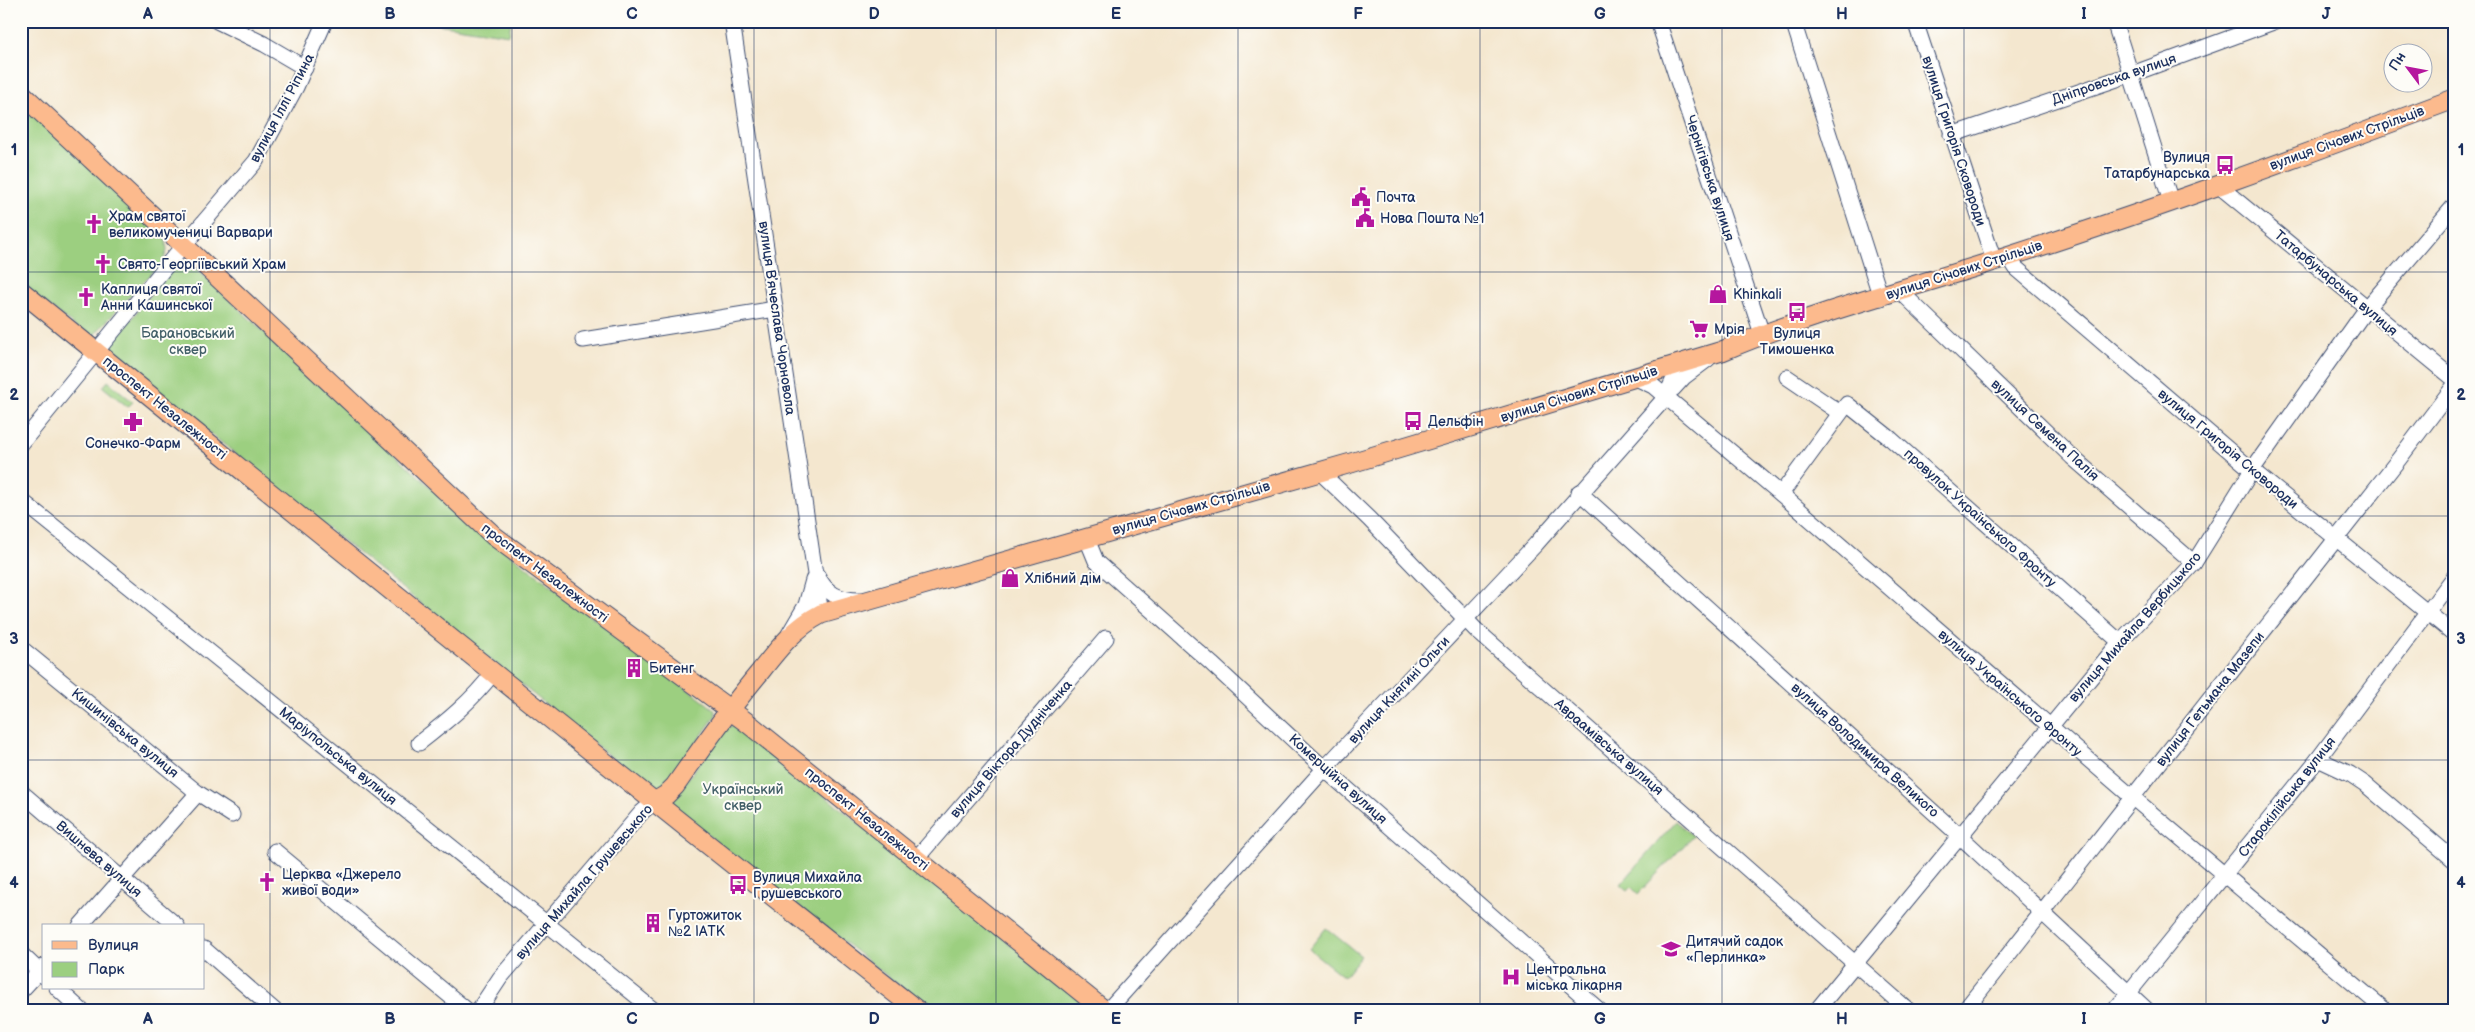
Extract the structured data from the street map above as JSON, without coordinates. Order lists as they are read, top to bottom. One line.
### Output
{"streets":{"main road":["вулиця Січових Стрільців","проспект Незалежності","вулиця Михайла Грушевського"],"street":["Дніпровська вулиця","вулиця Іллі Ріпина","вулиця Григорія Сковороди","Чернігівська вулиця","Татарбунарська вулиця","вулиця Вʼячеслава Чорновола","вулиця Семена Палія","провулок Українського Фронту","вулиця Михайла Вербицького","вулиця Княгині Ольги","вулиця Українського Фронту","вулиця Гетьмана Мазепи","Кишинівська вулиця","Авраамівська вулиця","вулиця Віктора Дудніченка","вулиця Володимира Великого","Маріупольська вулиця","Комерційна вулиця","Старокілійська вулиця","Вишнева вулиця"]},"crossings":[["Дніпровська вулиця","вулиця Григорія Сковороди"],["вулиця Іллі Ріпина","проспект Незалежності"],["вулиця Січових Стрільців","вулиця Григорія Сковороди"],["вулиця Січових Стрільців","Чернігівська вулиця"],["вулиця Січових Стрільців","Татарбунарська вулиця"],["вулиця Січових Стрільців","вулиця Вʼячеслава Чорновола"],["вулиця Січових Стрільців","проспект Незалежності"],["вулиця Січових Стрільців","вулиця Семена Палія"],["вулиця Січових Стрільців","вулиця Княгині Ольги"],["вулиця Січових Стрільців","вулиця Українського Фронту"],["вулиця Січових Стрільців","Авраамівська вулиця"],["вулиця Січових Стрільців","Комерційна вулиця"],["вулиця Січових Стрільців","вулиця Михайла Грушевського"],["вулиця Григорія Сковороди","вулиця Михайла Вербицького"],["вулиця Григорія Сковороди","вулиця Гетьмана Мазепи"],["вулиця Григорія Сковороди","Старокілійська вулиця"],["Татарбунарська вулиця","вулиця Михайла Вербицького"],["проспект Незалежності","вулиця Княгині Ольги"],["проспект Незалежності","вулиця Віктора Дудніченка"],["проспект Незалежності","вулиця Михайла Грушевського"],["вулиця Семена Палія","вулиця Михайла Вербицького"],["провулок Українського Фронту","вулиця Михайла Вербицького"],["вулиця Михайла Вербицького","вулиця Українського Фронту"],["вулиця Михайла Вербицького","Авраамівська вулиця"],["вулиця Михайла Вербицького","вулиця Володимира Великого"],["вулиця Княгині Ольги","вулиця Українського Фронту"],["вулиця Княгині Ольги","Авраамівська вулиця"],["вулиця Княгині Ольги","вулиця Володимира Великого"],["вулиця Княгині Ольги","Комерційна вулиця"],["вулиця Українського Фронту","вулиця Гетьмана Мазепи"],["вулиця Українського Фронту","Старокілійська вулиця"],["вулиця Гетьмана Мазепи","вулиця Володимира Великого"],["вулиця Володимира Великого","Старокілійська вулиця"],["Маріупольська вулиця","вулиця Михайла Грушевського"]],"parks":["Барановський сквер","Український сквер"],"places":{"bus stop":["Вулиця Татарбунарська","Вулиця Тимошенка","Дельфін","Вулиця Михайла Грушевського"],"public building":["Почта","Нова Пошта №1"],"church":["Храм святої великомучениці Варвари","Свято-Георгіївський Храм","Каплиця cвятої Анни Кашинської","Церква «Джерело живої води»"],"shop":["Khinkali","Хлібний дім"],"supermarket":["Мрія"],"pharmacy":["Сонечко-Фарм"],"building":["Битенг","Гуртожиток №2 ІАТК"],"school or university":["Дитячий садок «Перлинка»"],"hospital":["Центральна міська лікарня"]},"legend":["Вулиця","Парк"],"north":"top left","grid":{"columns":["A","B","C","D","E","F","G","H","I","J"],"rows":["1","2","3","4"]}}
